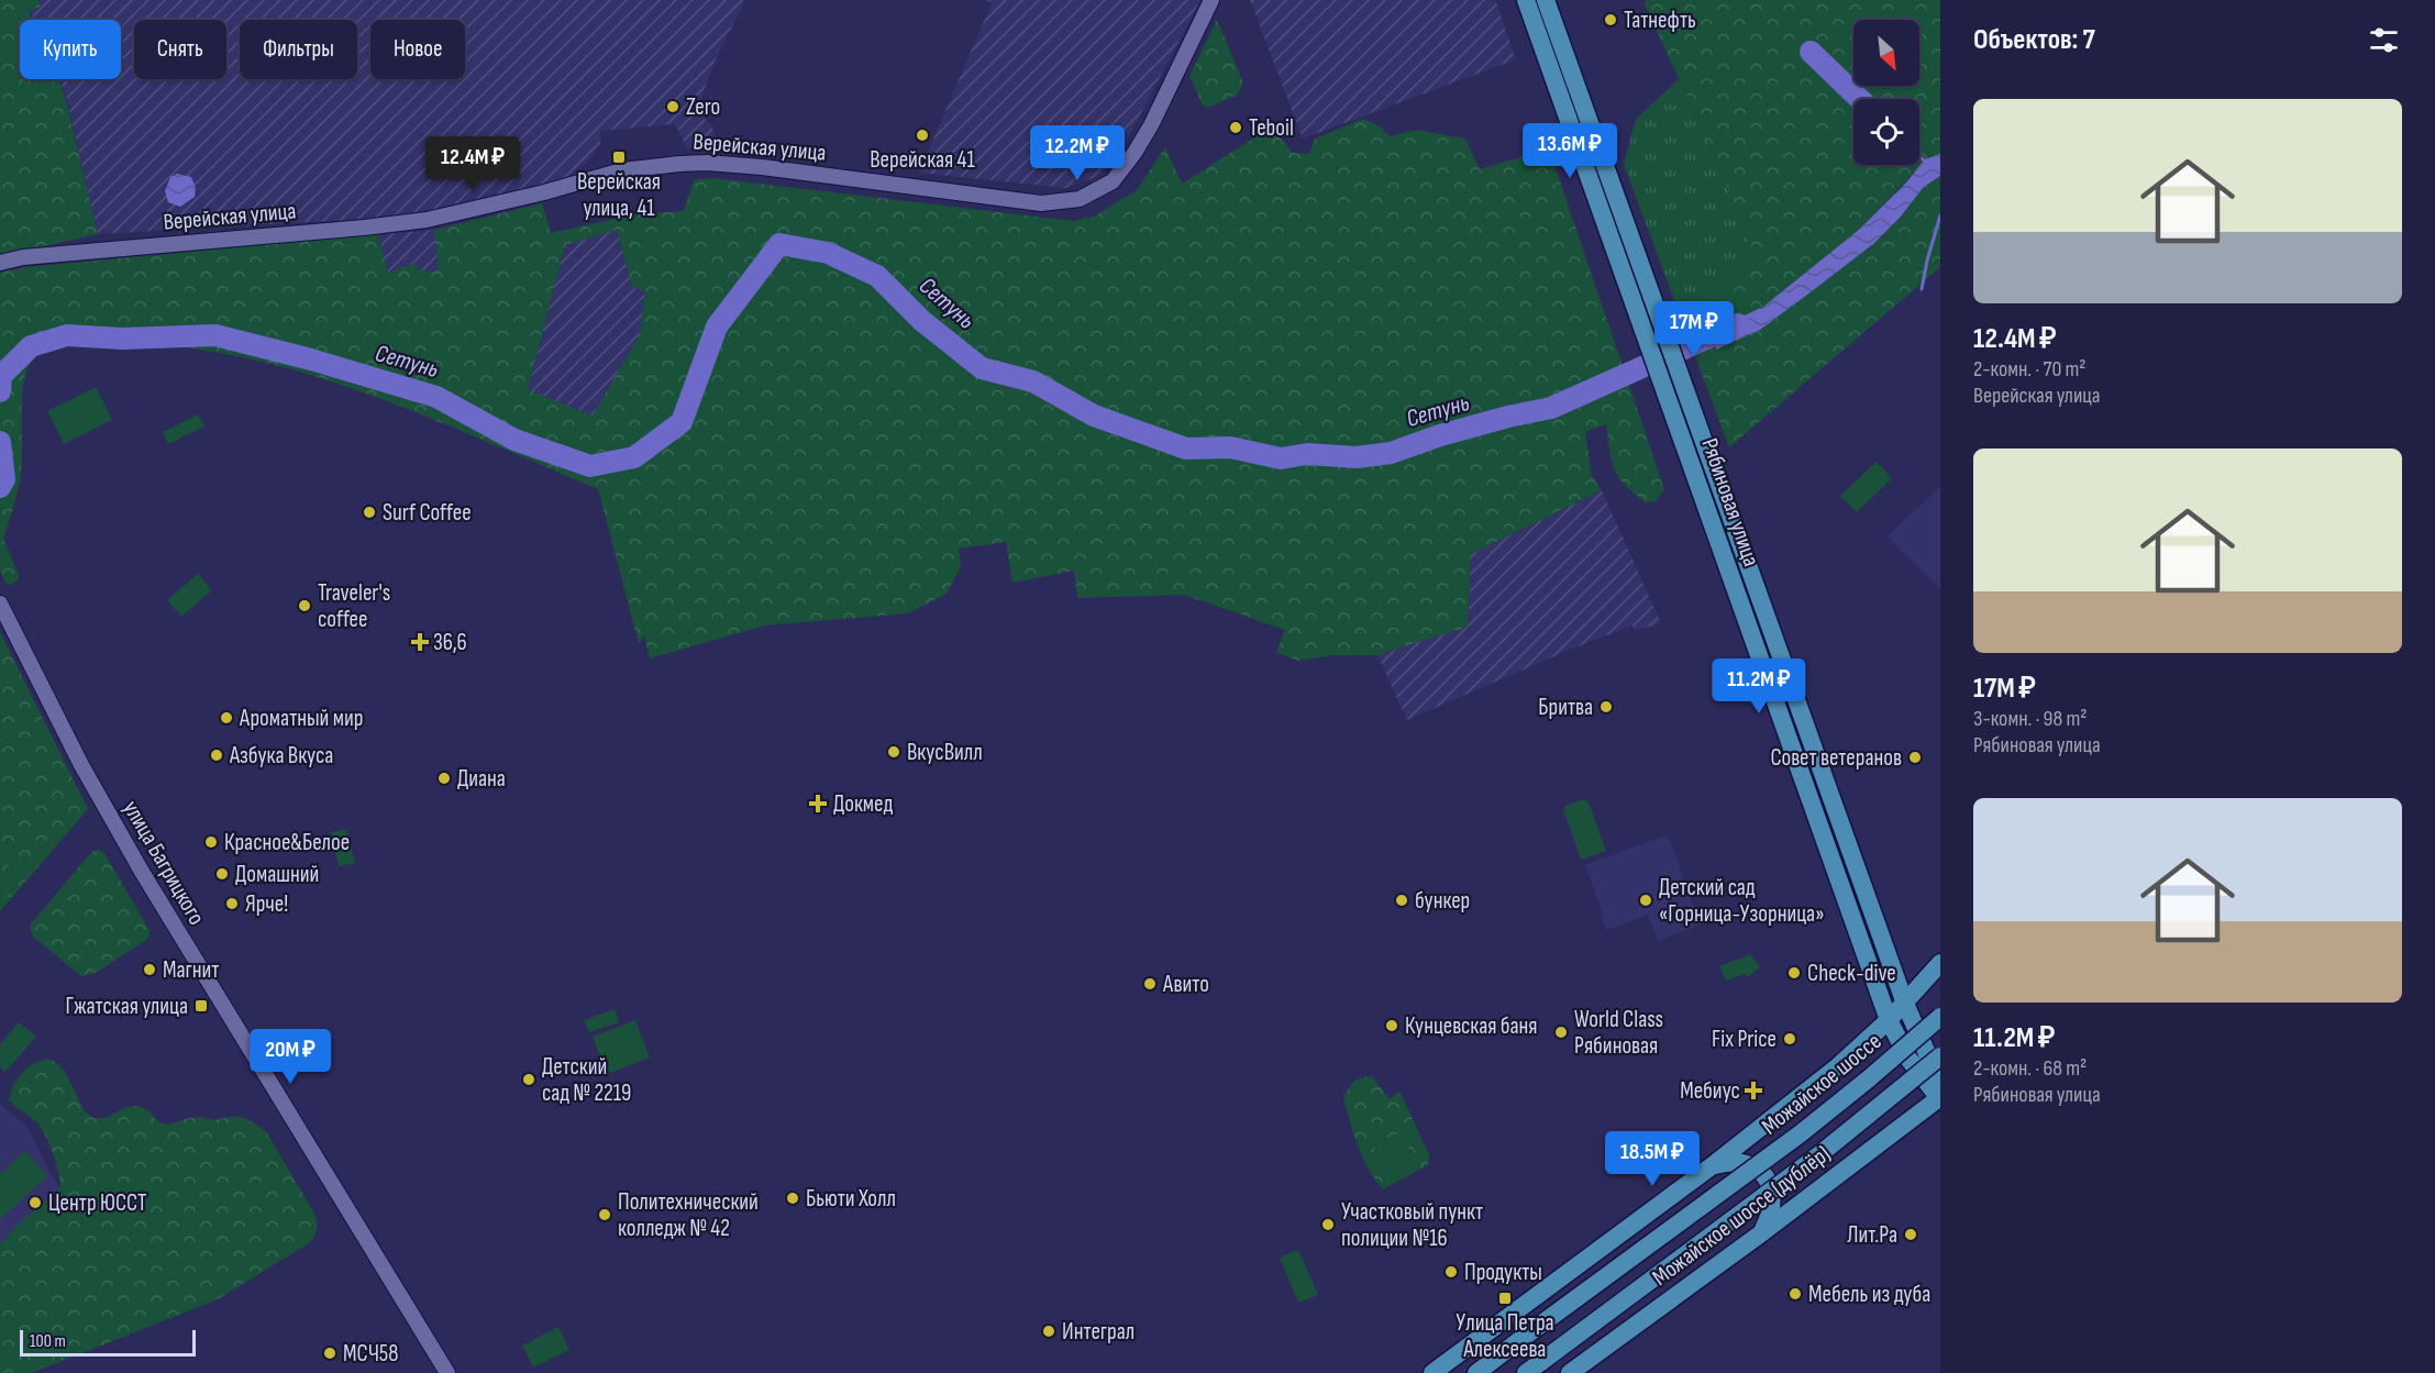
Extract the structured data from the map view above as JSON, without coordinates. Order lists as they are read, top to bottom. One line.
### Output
{"streets":{"main road":["Рябиновая улица","Можайское шоссе","Можайское шоссе (дублёр)"],"street":["Верейская улица","улица Багрицкого"]},"crossings":[["Рябиновая улица","Можайское шоссе (дублёр)"]],"water":["Сетунь"],"places":{"other":["Татнефть","Zero","Teboil","Верейская 41","Surf Coffee","Traveler's coffee","Бритва","Ароматный мир","ВкусВилл","Азбука Вкуса","Совет ветеранов","Диана","Красное&Белое","Домашний","бункер","Детский сад «Горница-Узорница»","Ярче!","Магнит","Check-dive","Авито","Кунцевская баня","World Class Рябиновая","Fix Price","Детский сад № 2219","Бьюти Холл","Центр ЮССТ","Политехнический колледж № 42","Участковый пункт полиции №16","Лит.Ра","Продукты","Мебель из дуба","Интеграл","МСЧ58"],"transit":["Верейская улица, 41","Гжатская улица","Улица Петра Алексеева"],"health":["36,6","Докмед","Мебиус"]},"scale_bar":"100 m","north":"bottom right","page":{"heading":"Объектов: 7","chip":["Купить","Снять","Фильтры","Новое"],"list":[{"name":"12.4M ₽","note":"2-комн. · 70 m² · Верейская улица"},{"name":"17M ₽","note":"3-комн. · 98 m² · Рябиновая улица"},{"name":"11.2M ₽","note":"2-комн. · 68 m² · Рябиновая улица"}],"price":["13.6M ₽","12.2M ₽","12.4M ₽","17M ₽","11.2M ₽","20M ₽","18.5M ₽"],"scale":"100 m"}}
